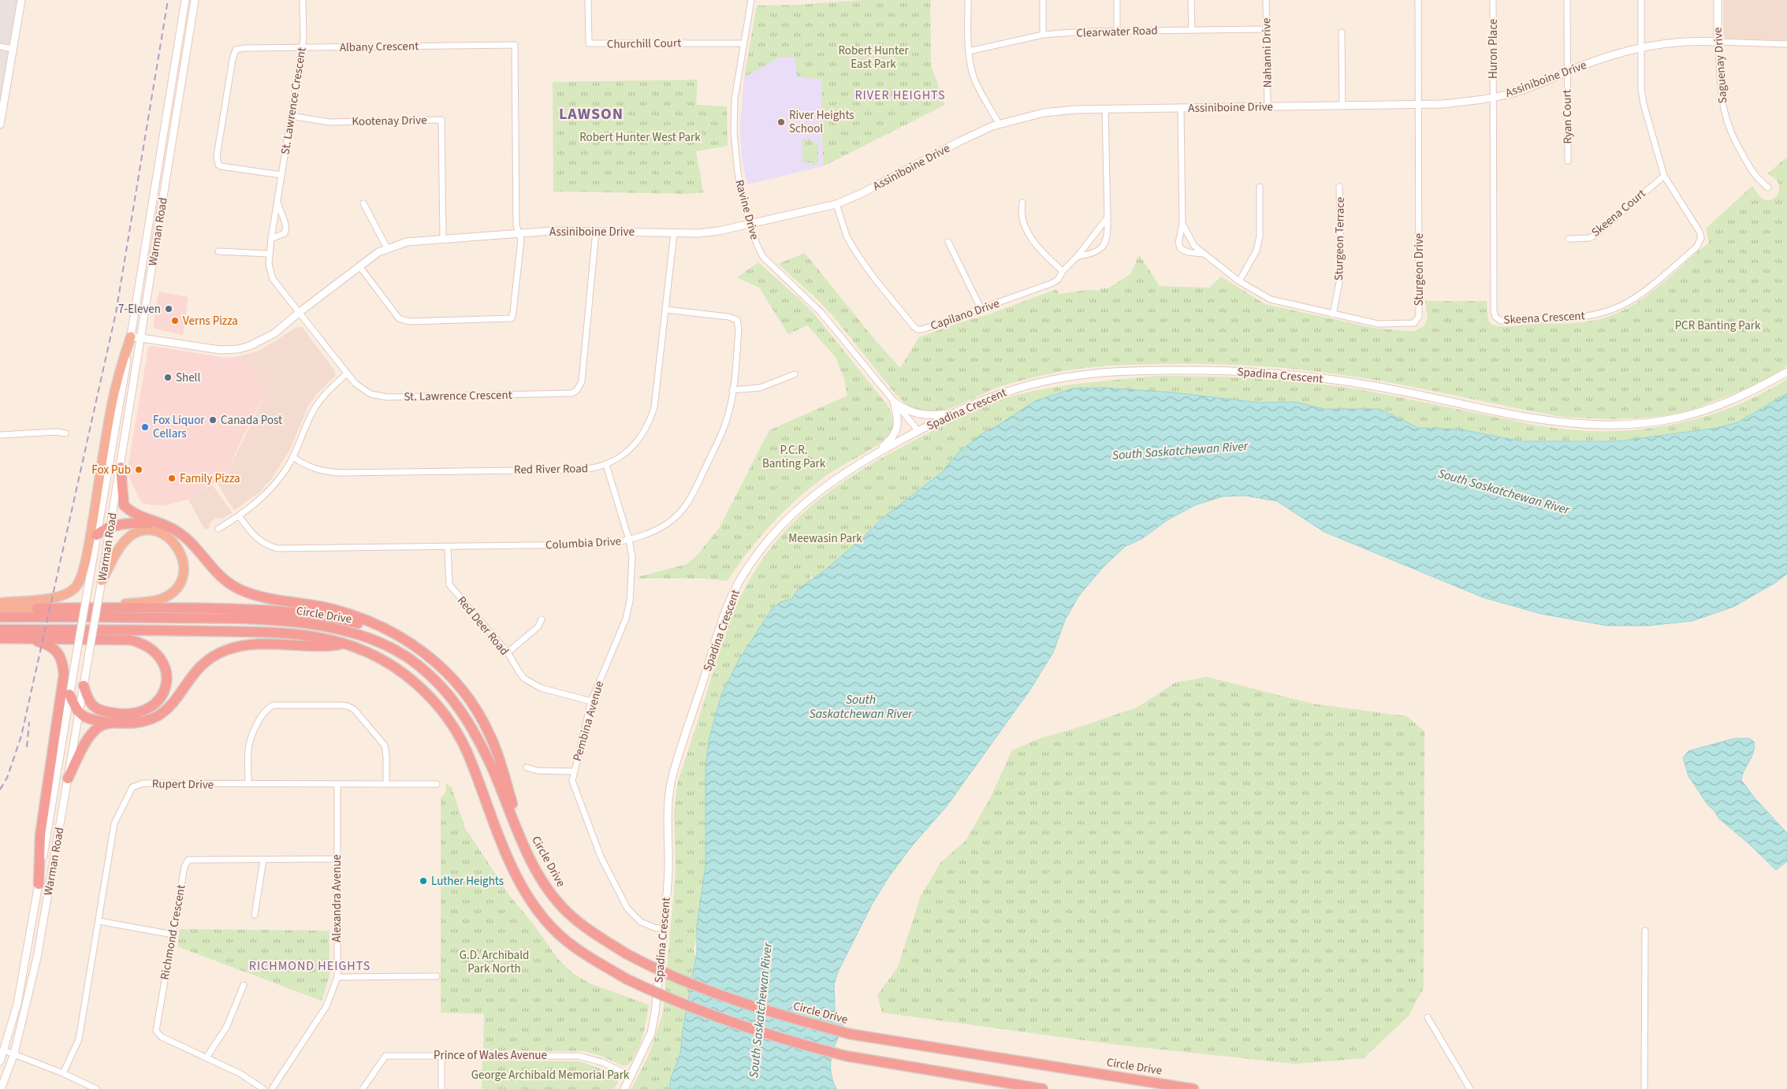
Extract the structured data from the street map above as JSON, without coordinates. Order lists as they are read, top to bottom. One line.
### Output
{"streets":{"highway":["Circle Drive"],"street":["Clearwater Road","Churchill Court","Albany Crescent","Huron Place","Nahanni Drive","Saguenay Drive","Assiniboine Drive","St. Lawrence Crescent","Ryan Court","Kootenay Drive","Ravine Drive","Skeena Court","Warman Road","Sturgeon Terrace","Sturgeon Drive","Capilano Drive","Skeena Crescent","Spadina Crescent","Red River Road","Columbia Drive","Red Deer Road","Pembina Avenue","Rupert Drive","Alexandra Avenue","Richmond Crescent","Prince of Wales Avenue"]},"crossings":[["Clearwater Road","Nahanni Drive"],["Churchill Court","Ravine Drive"],["Albany Crescent","Assiniboine Drive"],["Albany Crescent","St. Lawrence Crescent"],["Huron Place","Assiniboine Drive"],["Huron Place","Skeena Crescent"],["Nahanni Drive","Assiniboine Drive"],["Saguenay Drive","Assiniboine Drive"],["Assiniboine Drive","St. Lawrence Crescent"],["Assiniboine Drive","Ryan Court"],["Assiniboine Drive","Kootenay Drive"],["Assiniboine Drive","Ravine Drive"],["Assiniboine Drive","Warman Road"],["Assiniboine Drive","Sturgeon Drive"],["Assiniboine Drive","Capilano Drive"],["Assiniboine Drive","Skeena Crescent"],["Assiniboine Drive","Red River Road"],["St. Lawrence Crescent","Kootenay Drive"],["Ravine Drive","Spadina Crescent"],["Skeena Court","Skeena Crescent"],["Sturgeon Terrace","Sturgeon Drive"],["Spadina Crescent","Pembina Avenue"],["Spadina Crescent","Prince of Wales Avenue"],["Red River Road","Columbia Drive"],["Red River Road","Pembina Avenue"],["Columbia Drive","Red Deer Road"],["Columbia Drive","Pembina Avenue"],["Red Deer Road","Pembina Avenue"],["Rupert Drive","Alexandra Avenue"],["Alexandra Avenue","Richmond Crescent"]],"districts":["RIVER HEIGHTS","LAWSON","RICHMOND HEIGHTS"],"water":["South Saskatchewan River"],"parks":["Robert Hunter East Park","Robert Hunter West Park","PCR Banting Park","P.C.R. Banting Park","Meewasin Park","G.D. Archibald Park North","George Archibald Memorial Park"],"places":["River Heights School","7-Eleven","Verns Pizza","Shell","Canada Post","Fox Liquor Cellars","Fox Pub","Family Pizza","Luther Heights"]}
